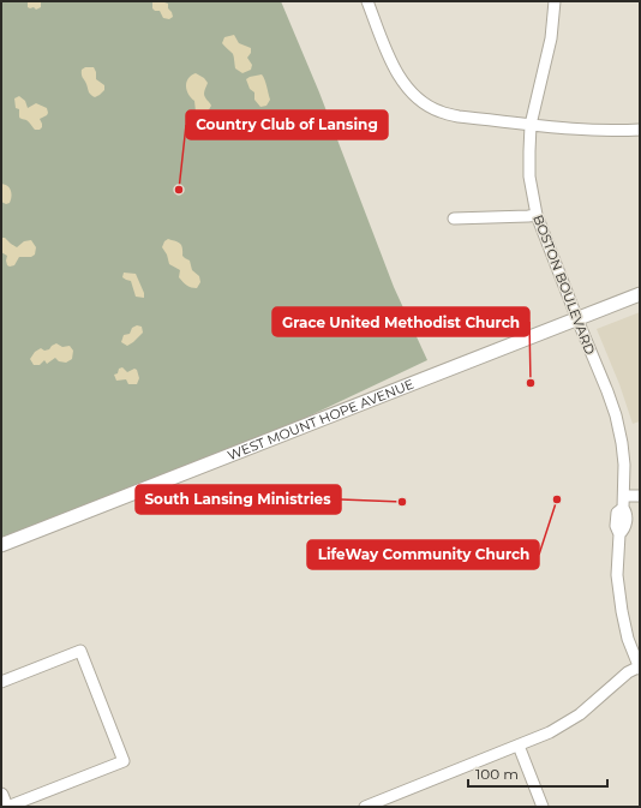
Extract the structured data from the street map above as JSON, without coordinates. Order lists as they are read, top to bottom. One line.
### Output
{"streets":{"street":["BOSTON BOULEVARD","WEST MOUNT HOPE AVENUE"]},"crossings":[["BOSTON BOULEVARD","WEST MOUNT HOPE AVENUE"]],"places":["Country Club of Lansing","Grace United Methodist Church","LifeWay Community Church","South Lansing Ministries"],"scale_bar":"100 m"}
